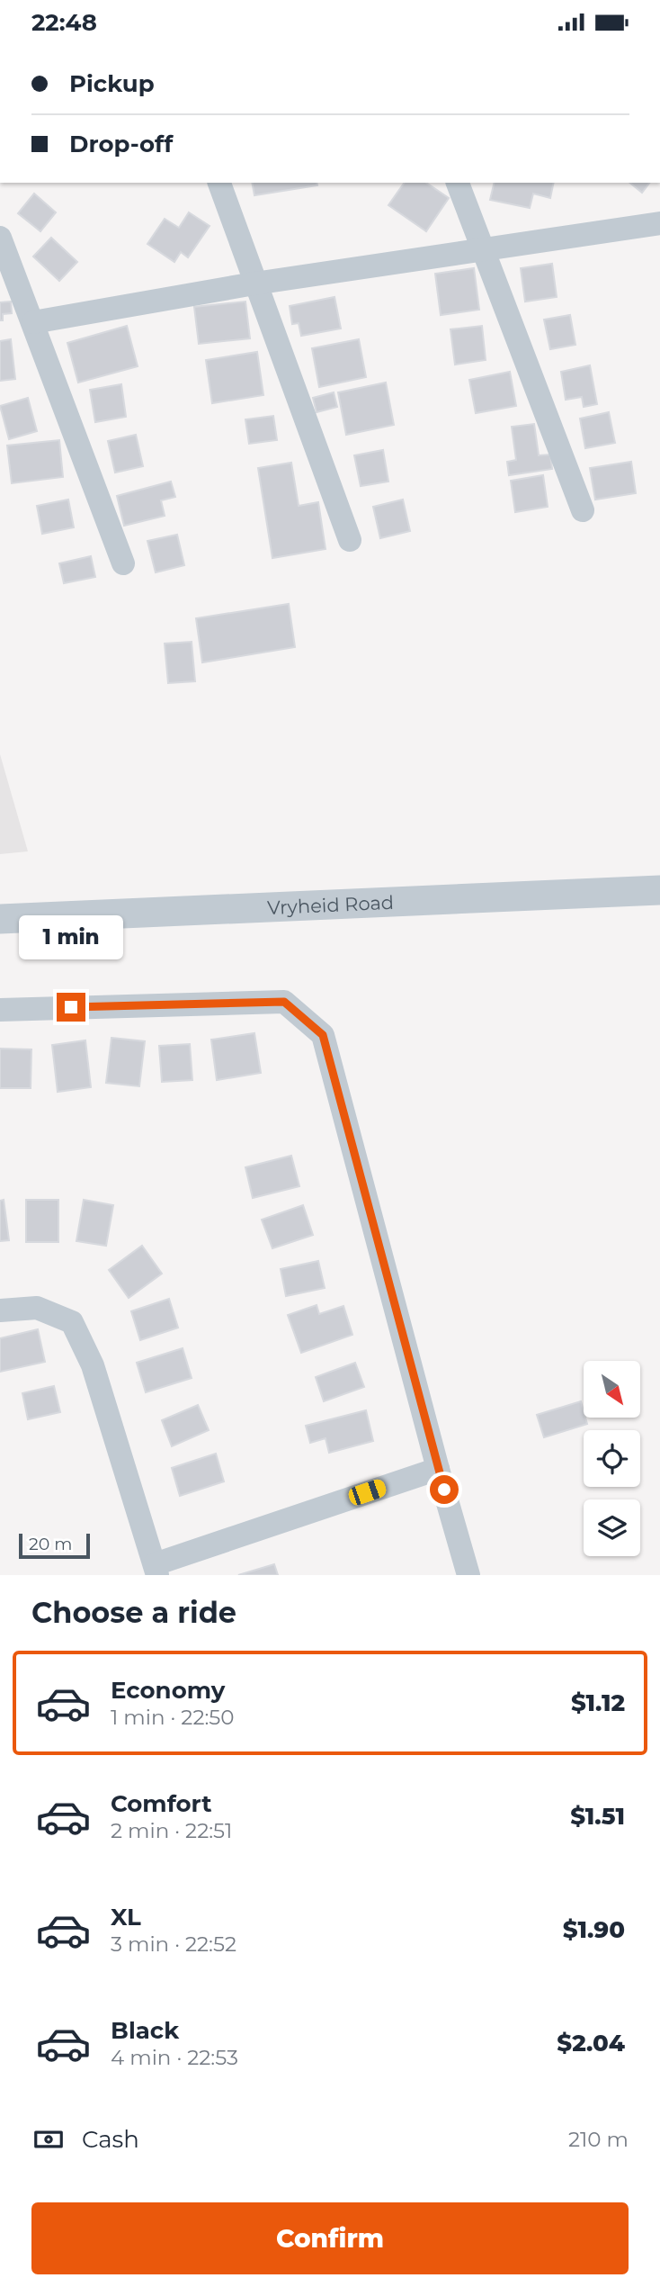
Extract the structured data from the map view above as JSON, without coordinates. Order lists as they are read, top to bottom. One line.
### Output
{"streets":{"street":["Vryheid Road"]},"scale_bar":"20 m","north":"bottom right","page":{"status":"22:48","banner":["Pickup","Drop-off"],"bubble":"1 min","scale":"20 m","heading":"Choose a ride","list":[{"name":"Economy","note":"1 min · 22:50","value":"$1.12"},{"name":"Comfort","note":"2 min · 22:51","value":"$1.51"},{"name":"XL","note":"3 min · 22:52","value":"$1.90"},{"name":"Black","note":"4 min · 22:53","value":"$2.04"}],"pay":["Cash","210 m"],"buttons":"Confirm"}}
